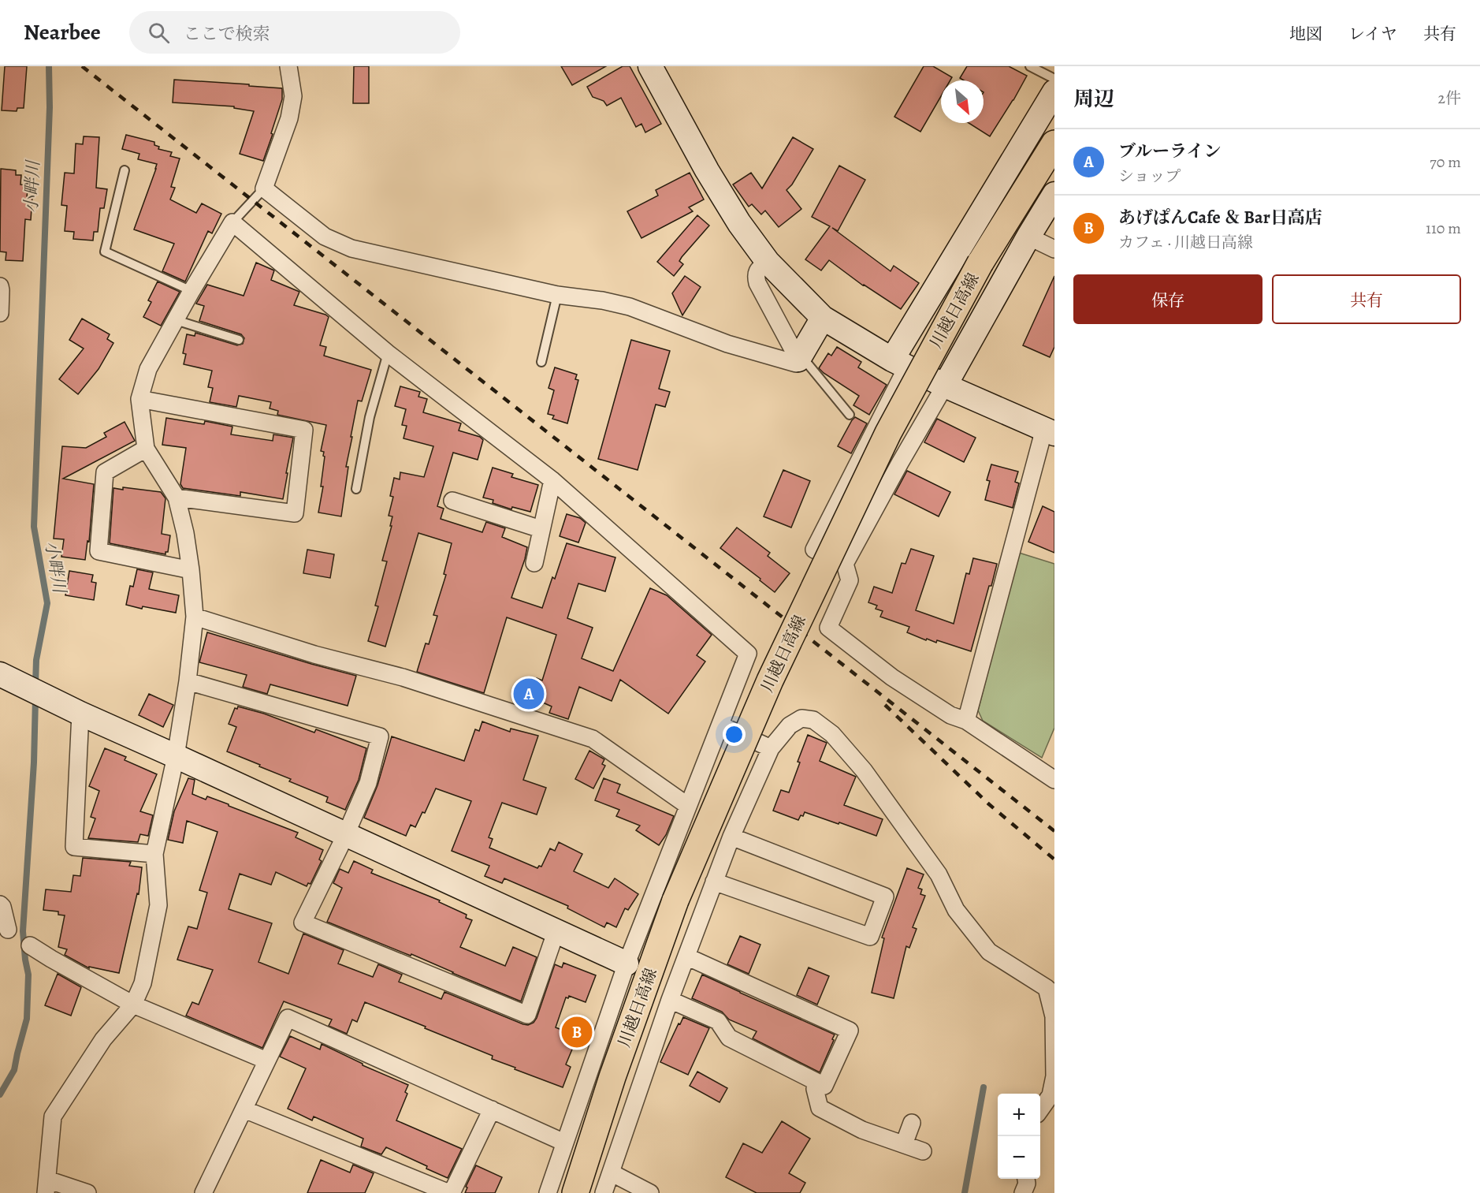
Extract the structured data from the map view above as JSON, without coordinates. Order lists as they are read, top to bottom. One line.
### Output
{"streets":{"main road":["川越日高線"]},"water":["小畔川"],"north":"bottom right","page":{"header":"Nearbee","search":"ここで検索","nav":["地図","レイヤ","共有"],"heading":["周辺","2件"],"list":[{"mark":"A","name":"ブルーライン","note":"ショップ","value":"70 m"},{"mark":"B","name":"あげぱんCafe ＆ Bar日高店","note":"カフェ · 川越日高線","value":"110 m"}],"buttons":["保存","共有"],"pins":["A","B"],"map_buttons":["+","−"]}}
